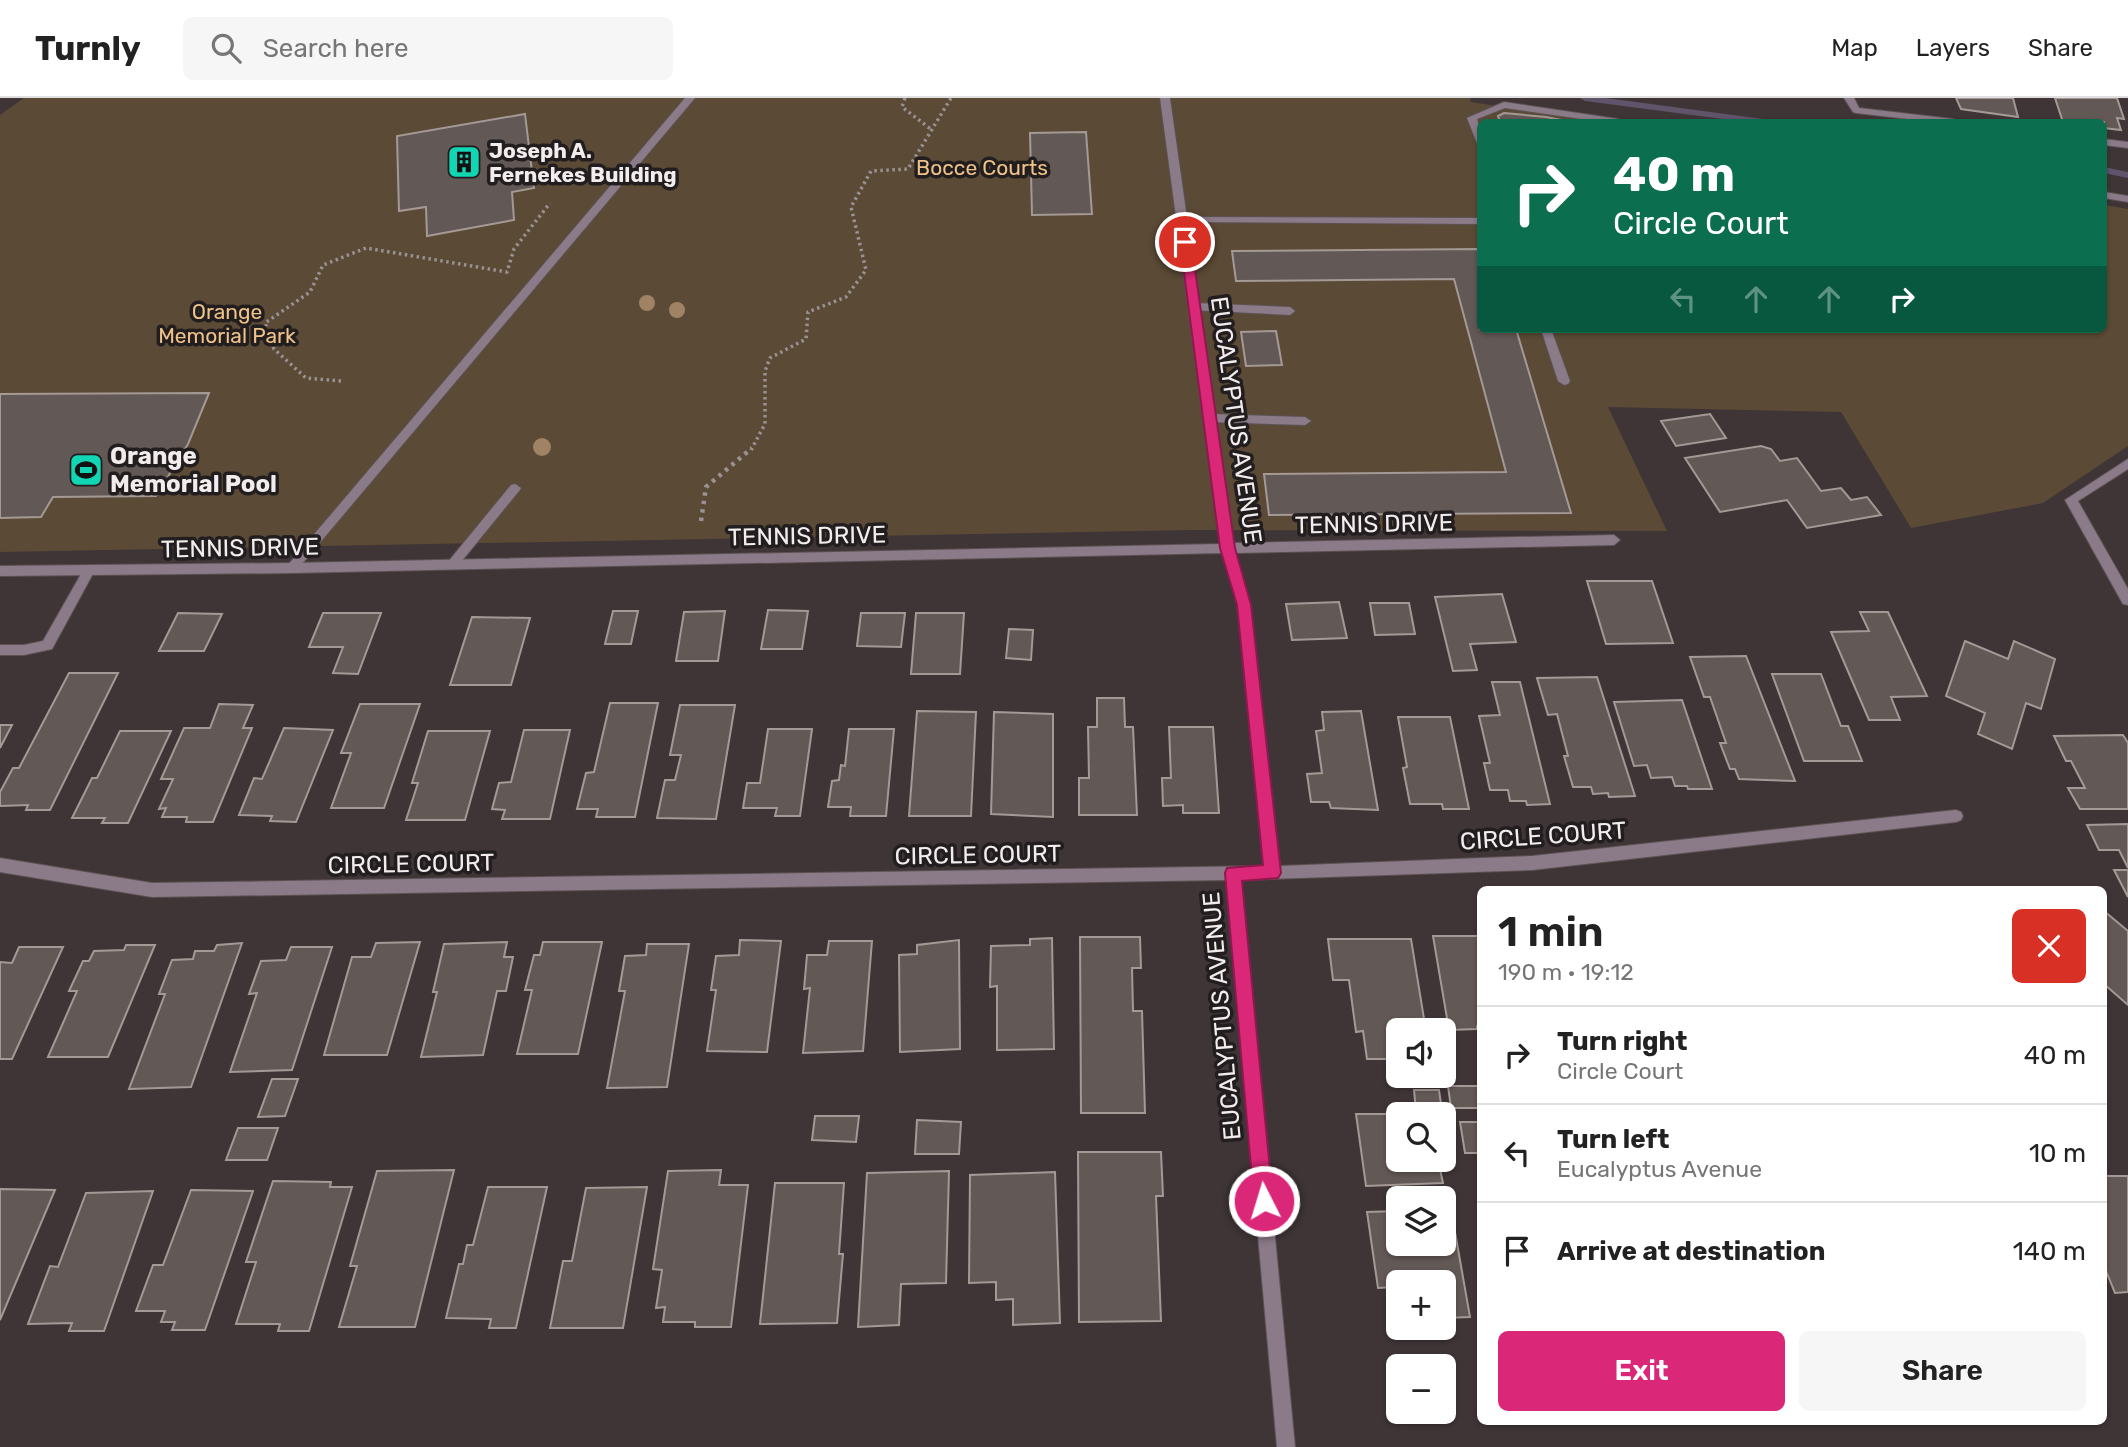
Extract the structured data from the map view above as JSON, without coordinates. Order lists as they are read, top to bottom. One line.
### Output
{"streets":{"street":["EUCALYPTUS AVENUE","TENNIS DRIVE","CIRCLE COURT"]},"crossings":[["EUCALYPTUS AVENUE","TENNIS DRIVE"],["EUCALYPTUS AVENUE","CIRCLE COURT"]],"parks":["Bocce Courts","Orange Memorial Park"],"places":{"building":["Joseph A. Fernekes Building"],"sports":["Orange Memorial Pool"]},"page":{"header":"Turnly","search":"Search here","nav":["Map","Layers","Share"],"turn":["40 m","Circle Court"],"heading":["1 min","190 m · 19:12"],"list":[{"name":"Turn right","note":"Circle Court","value":"40 m"},{"name":"Turn left","note":"Eucalyptus Avenue","value":"10 m"},{"name":"Arrive at destination","value":"140 m"}],"map_buttons":["+","−"],"buttons":["Exit","Share"]}}
